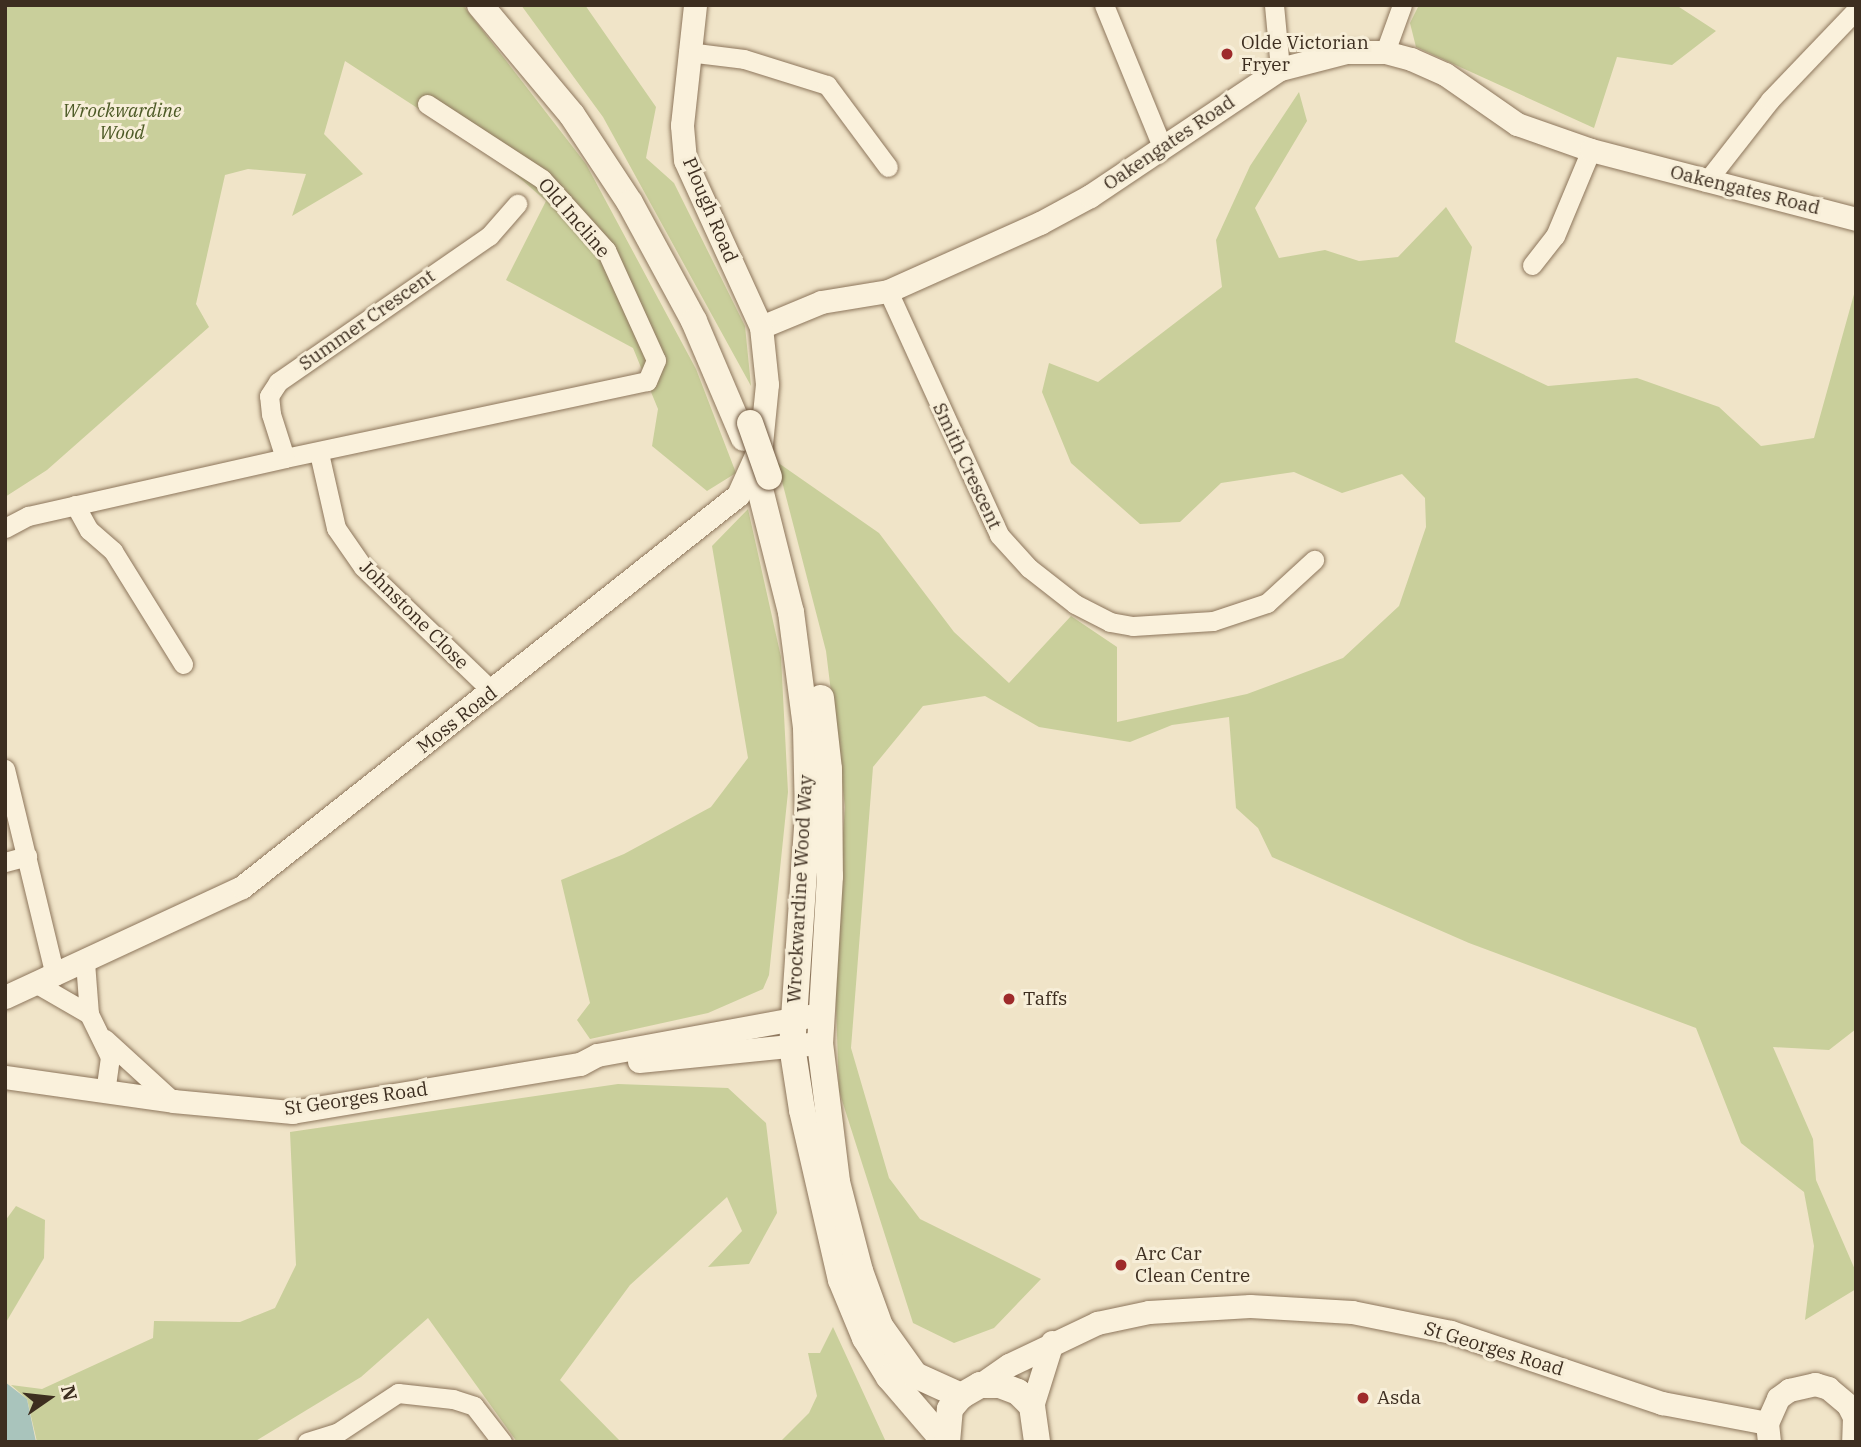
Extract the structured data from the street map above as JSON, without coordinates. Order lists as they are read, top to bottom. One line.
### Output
{"streets":{"main road":["Wrockwardine Wood Way"],"street":["Oakengates Road","Plough Road","Old Incline","Summer Crescent","Smith Crescent","Johnstone Close","Moss Road","St Georges Road"]},"crossings":[["Oakengates Road","Plough Road"],["Oakengates Road","Smith Crescent"],["Oakengates Road","Moss Road"],["Plough Road","Moss Road"],["Old Incline","Johnstone Close"],["Johnstone Close","Moss Road"],["Wrockwardine Wood Way","St Georges Road"]],"parks":["Wrockwardine Wood"],"places":["Olde Victorian Fryer","Taffs","Arc Car Clean Centre","Asda"],"north":"right"}
